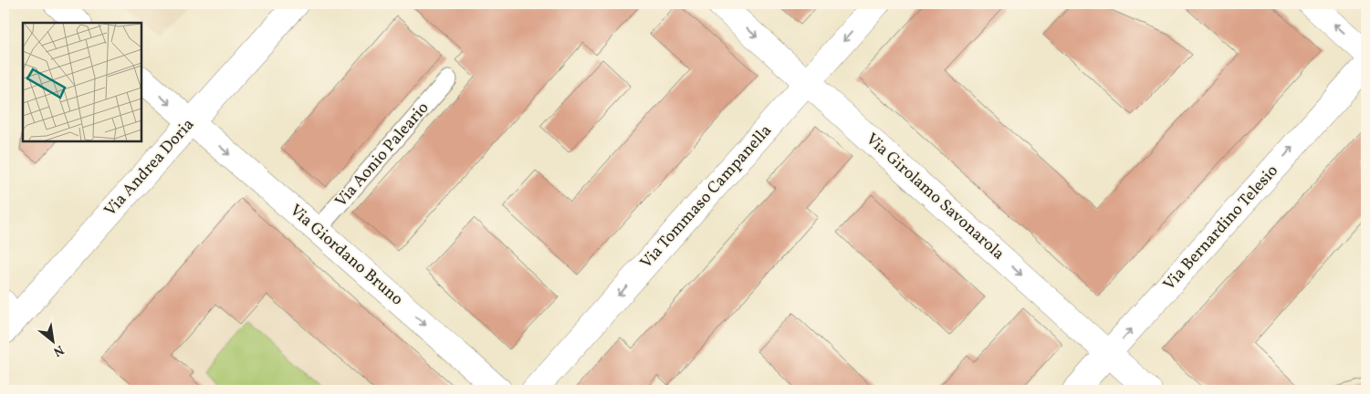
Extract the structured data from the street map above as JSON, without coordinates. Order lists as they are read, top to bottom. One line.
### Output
{"streets":{"street":["Via Andrea Doria","Via Tommaso Campanella","Via Girolamo Savonarola","Via Bernardino Telesio","Via Giordano Bruno"],"lane":["Via Aonio Paleario"]},"crossings":[["Via Aonio Paleario","Via Giordano Bruno"],["Via Andrea Doria","Via Giordano Bruno"],["Via Tommaso Campanella","Via Girolamo Savonarola"],["Via Girolamo Savonarola","Via Bernardino Telesio"]],"one_way":["Via Tommaso Campanella","Via Girolamo Savonarola","Via Bernardino Telesio","Via Giordano Bruno"],"north":"bottom right"}
